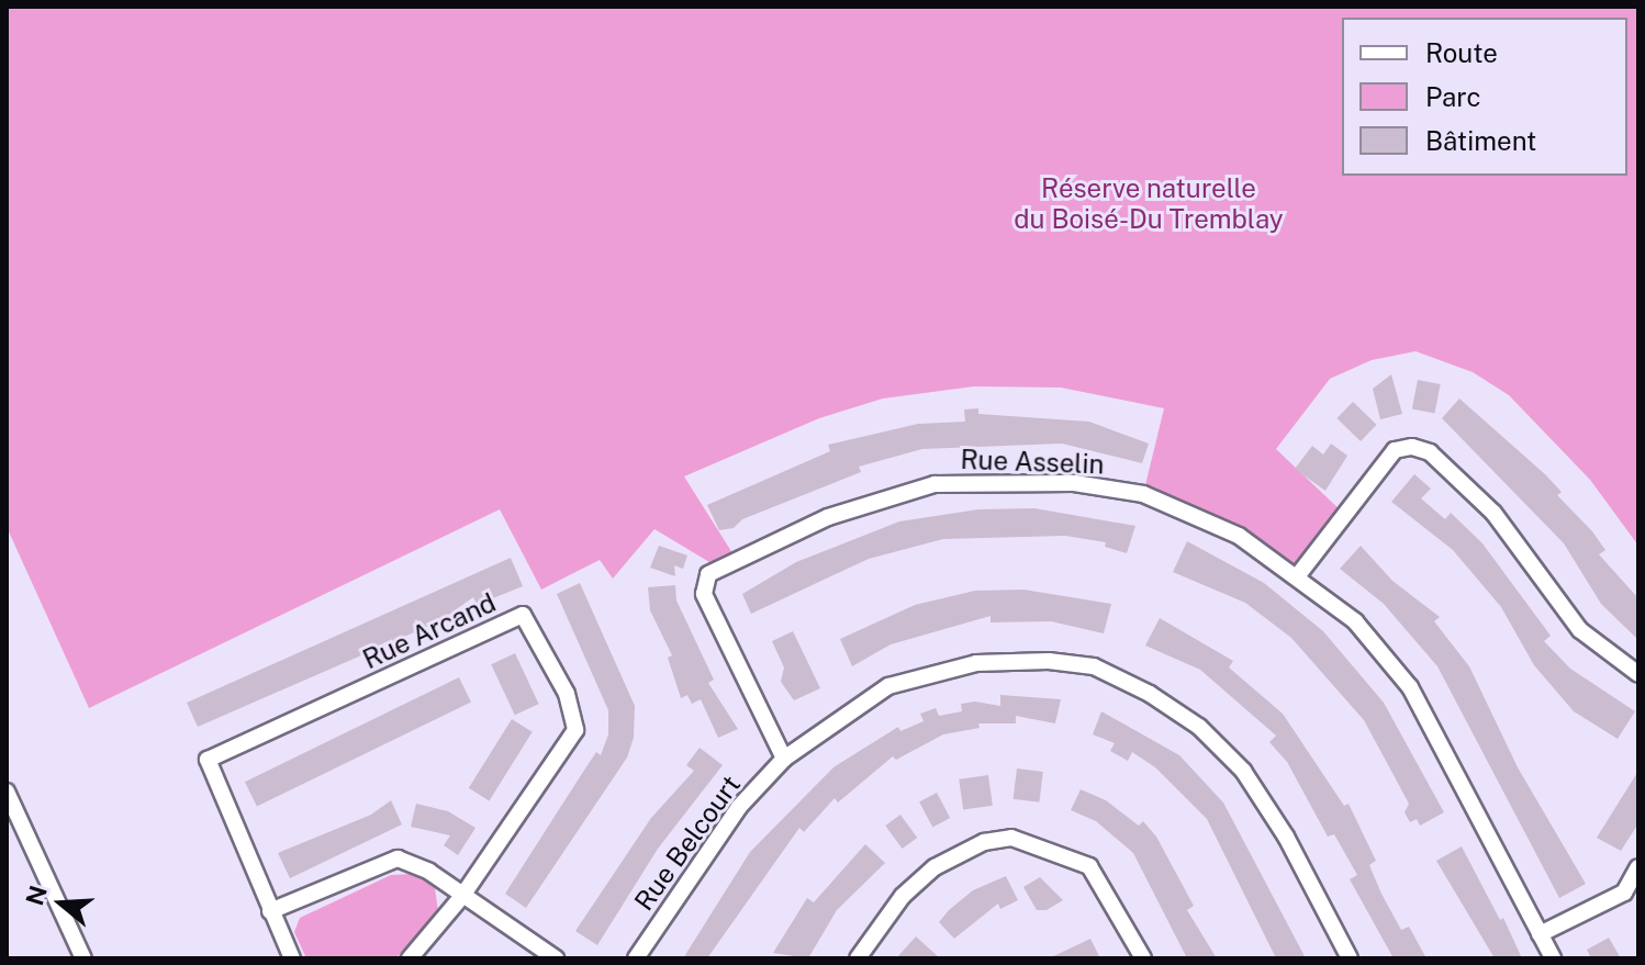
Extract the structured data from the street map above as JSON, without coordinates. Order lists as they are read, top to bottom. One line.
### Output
{"streets":{"street":["Rue Asselin","Rue Arcand","Rue Belcourt"]},"crossings":[["Rue Asselin","Rue Belcourt"]],"parks":["Réserve naturelle du Boisé-Du Tremblay"],"legend":["Route","Parc","Bâtiment"],"north":"left"}
